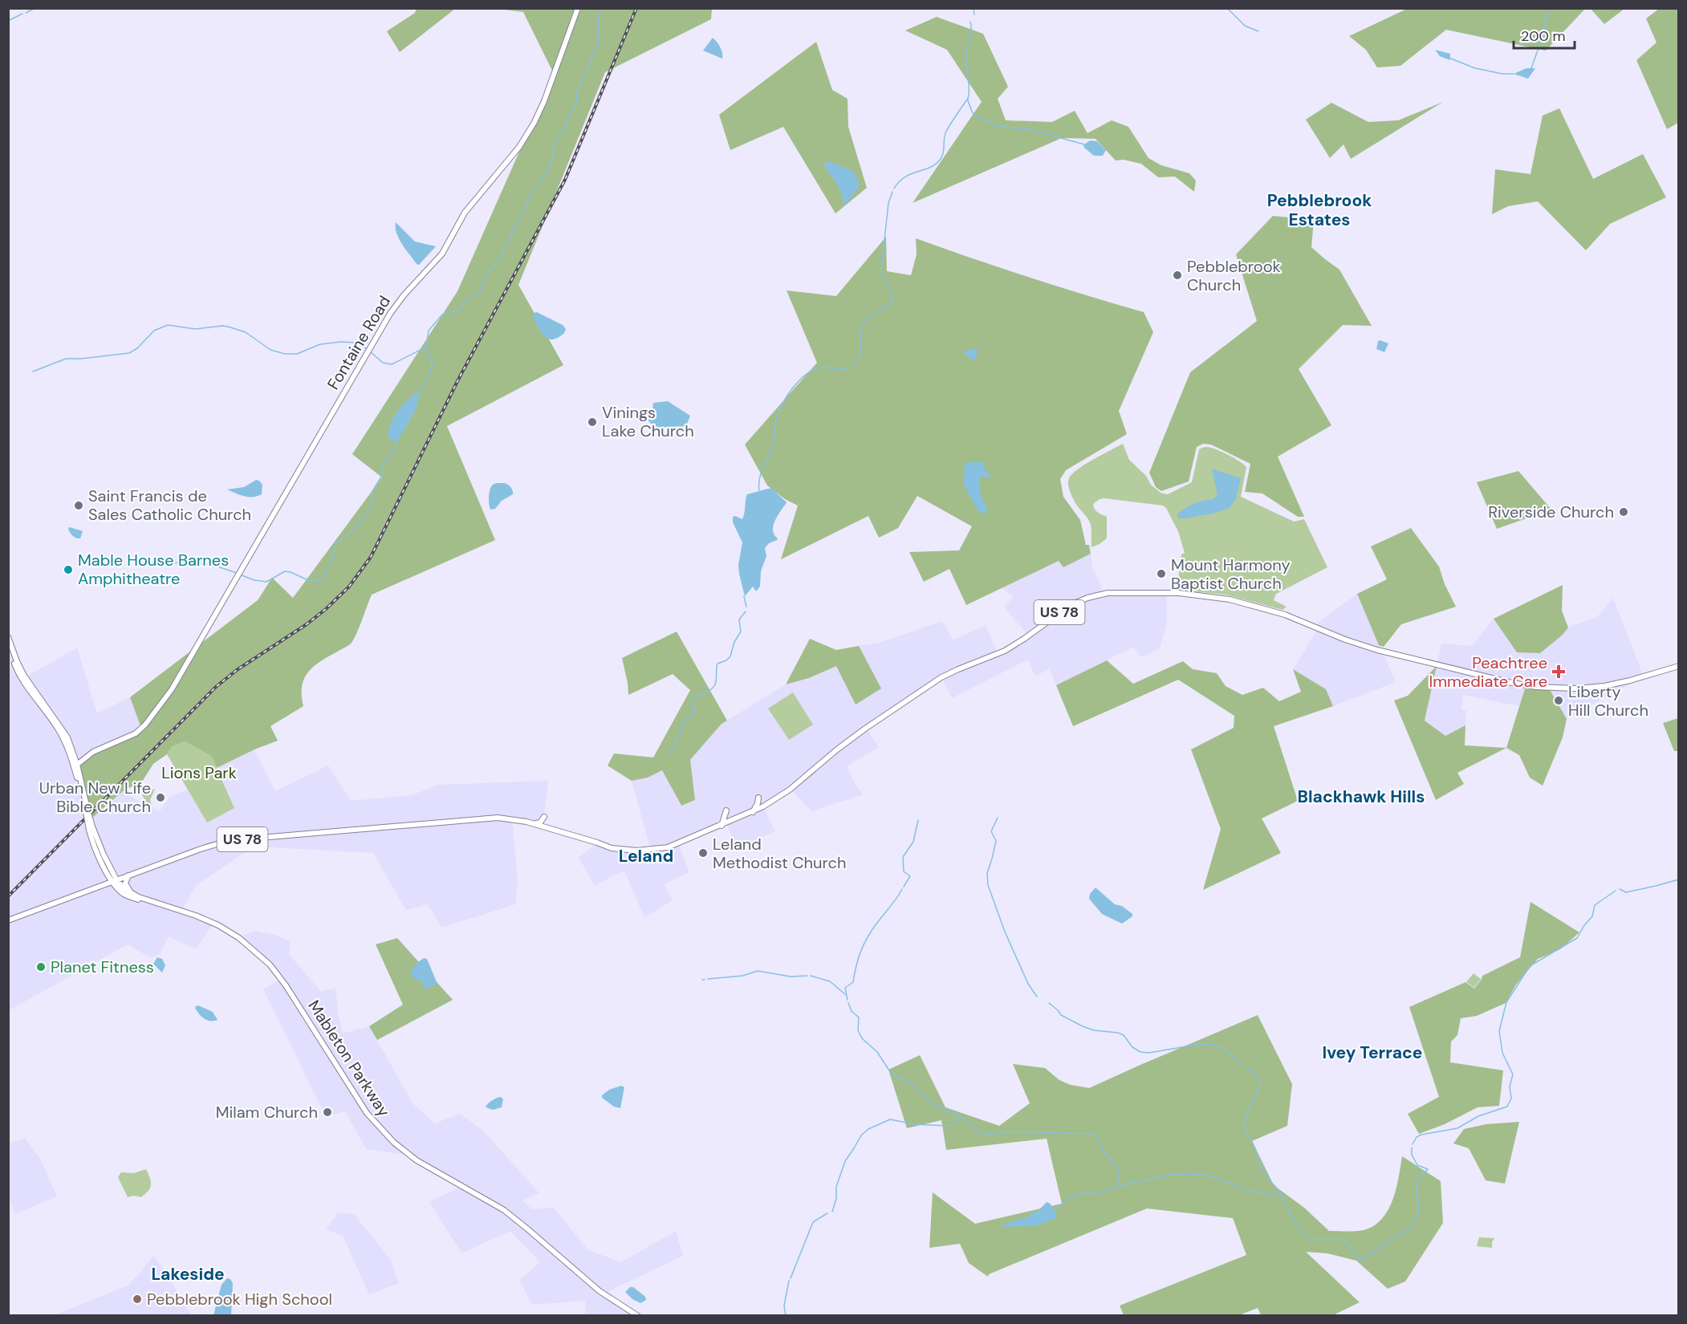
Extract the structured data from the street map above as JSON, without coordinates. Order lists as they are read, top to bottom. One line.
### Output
{"streets":{"main road":["Fontaine Road","US 78","Mableton Parkway"]},"crossings":[["US 78","Mableton Parkway"]],"districts":["Pebblebrook Estates","Blackhawk Hills","Leland","Ivey Terrace","Lakeside"],"parks":["Lions Park"],"places":{"other":["Pebblebrook Church","Vinings Lake Church","Saint Francis de Sales Catholic Church","Riverside Church","Mable House Barnes Amphitheatre","Mount Harmony Baptist Church","Liberty Hill Church","Urban New Life Bible Church","Leland Methodist Church","Planet Fitness","Milam Church","Pebblebrook High School"],"health":["Peachtree Immediate Care"]},"scale_bar":"200 m"}
